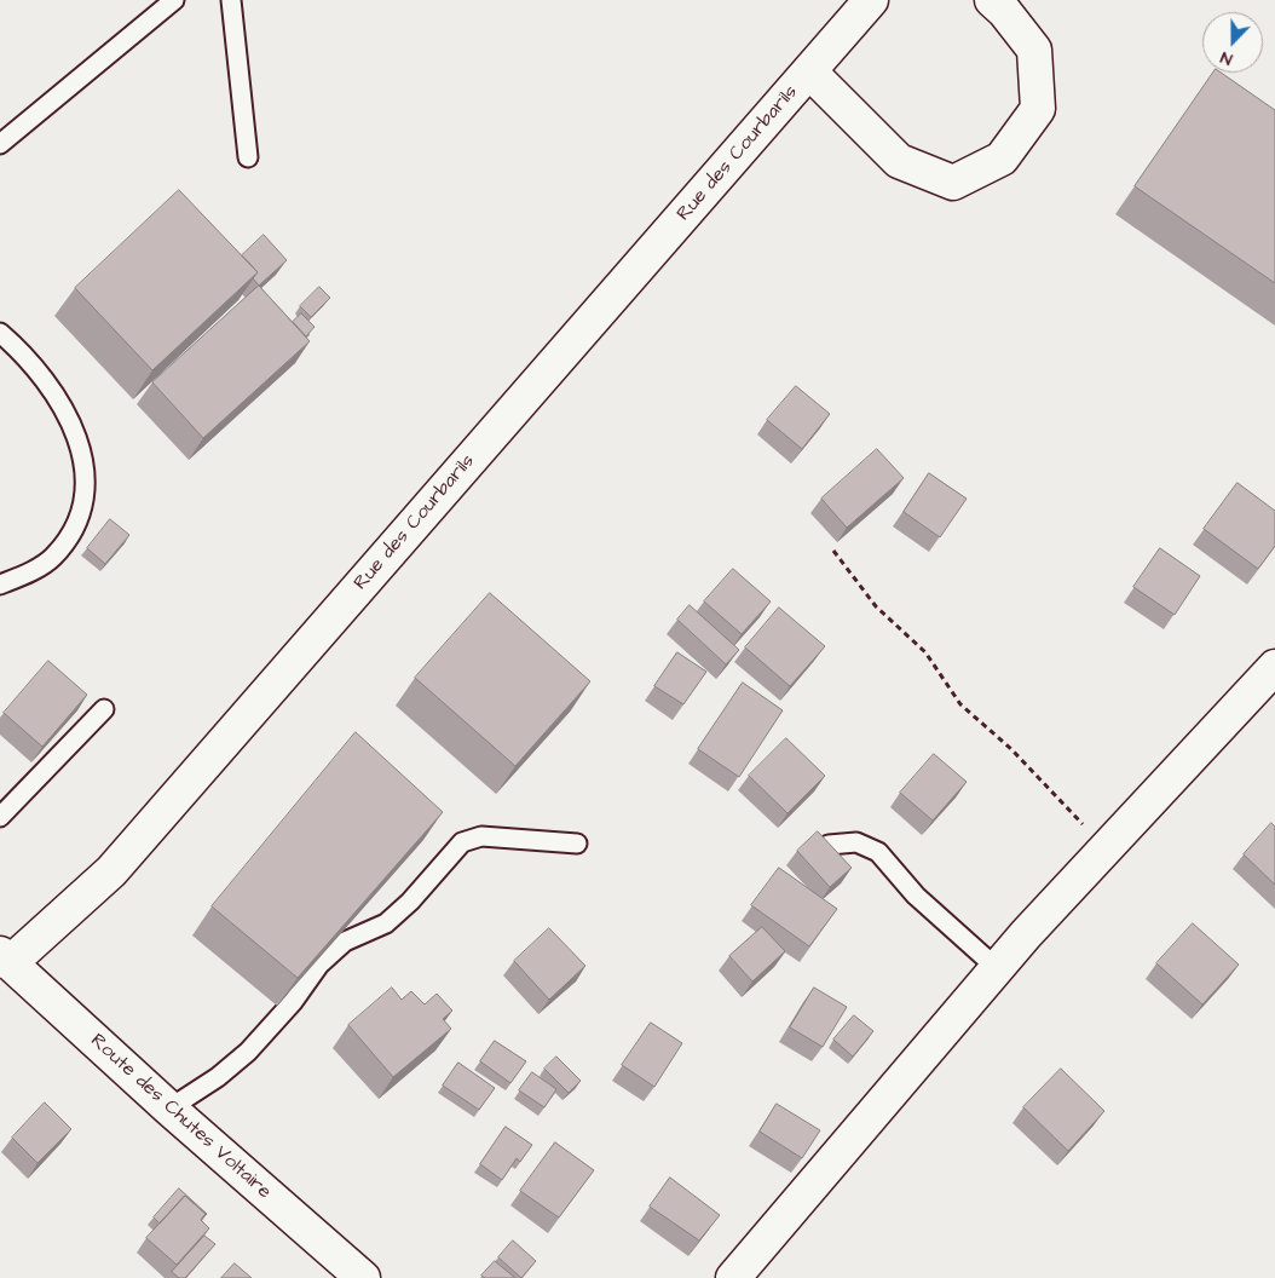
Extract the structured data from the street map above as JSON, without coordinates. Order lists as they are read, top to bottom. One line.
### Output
{"streets":{"street":["Rue des Courbarils","Route des Chutes Voltaire"]},"crossings":[["Rue des Courbarils","Route des Chutes Voltaire"]],"north":"bottom"}
